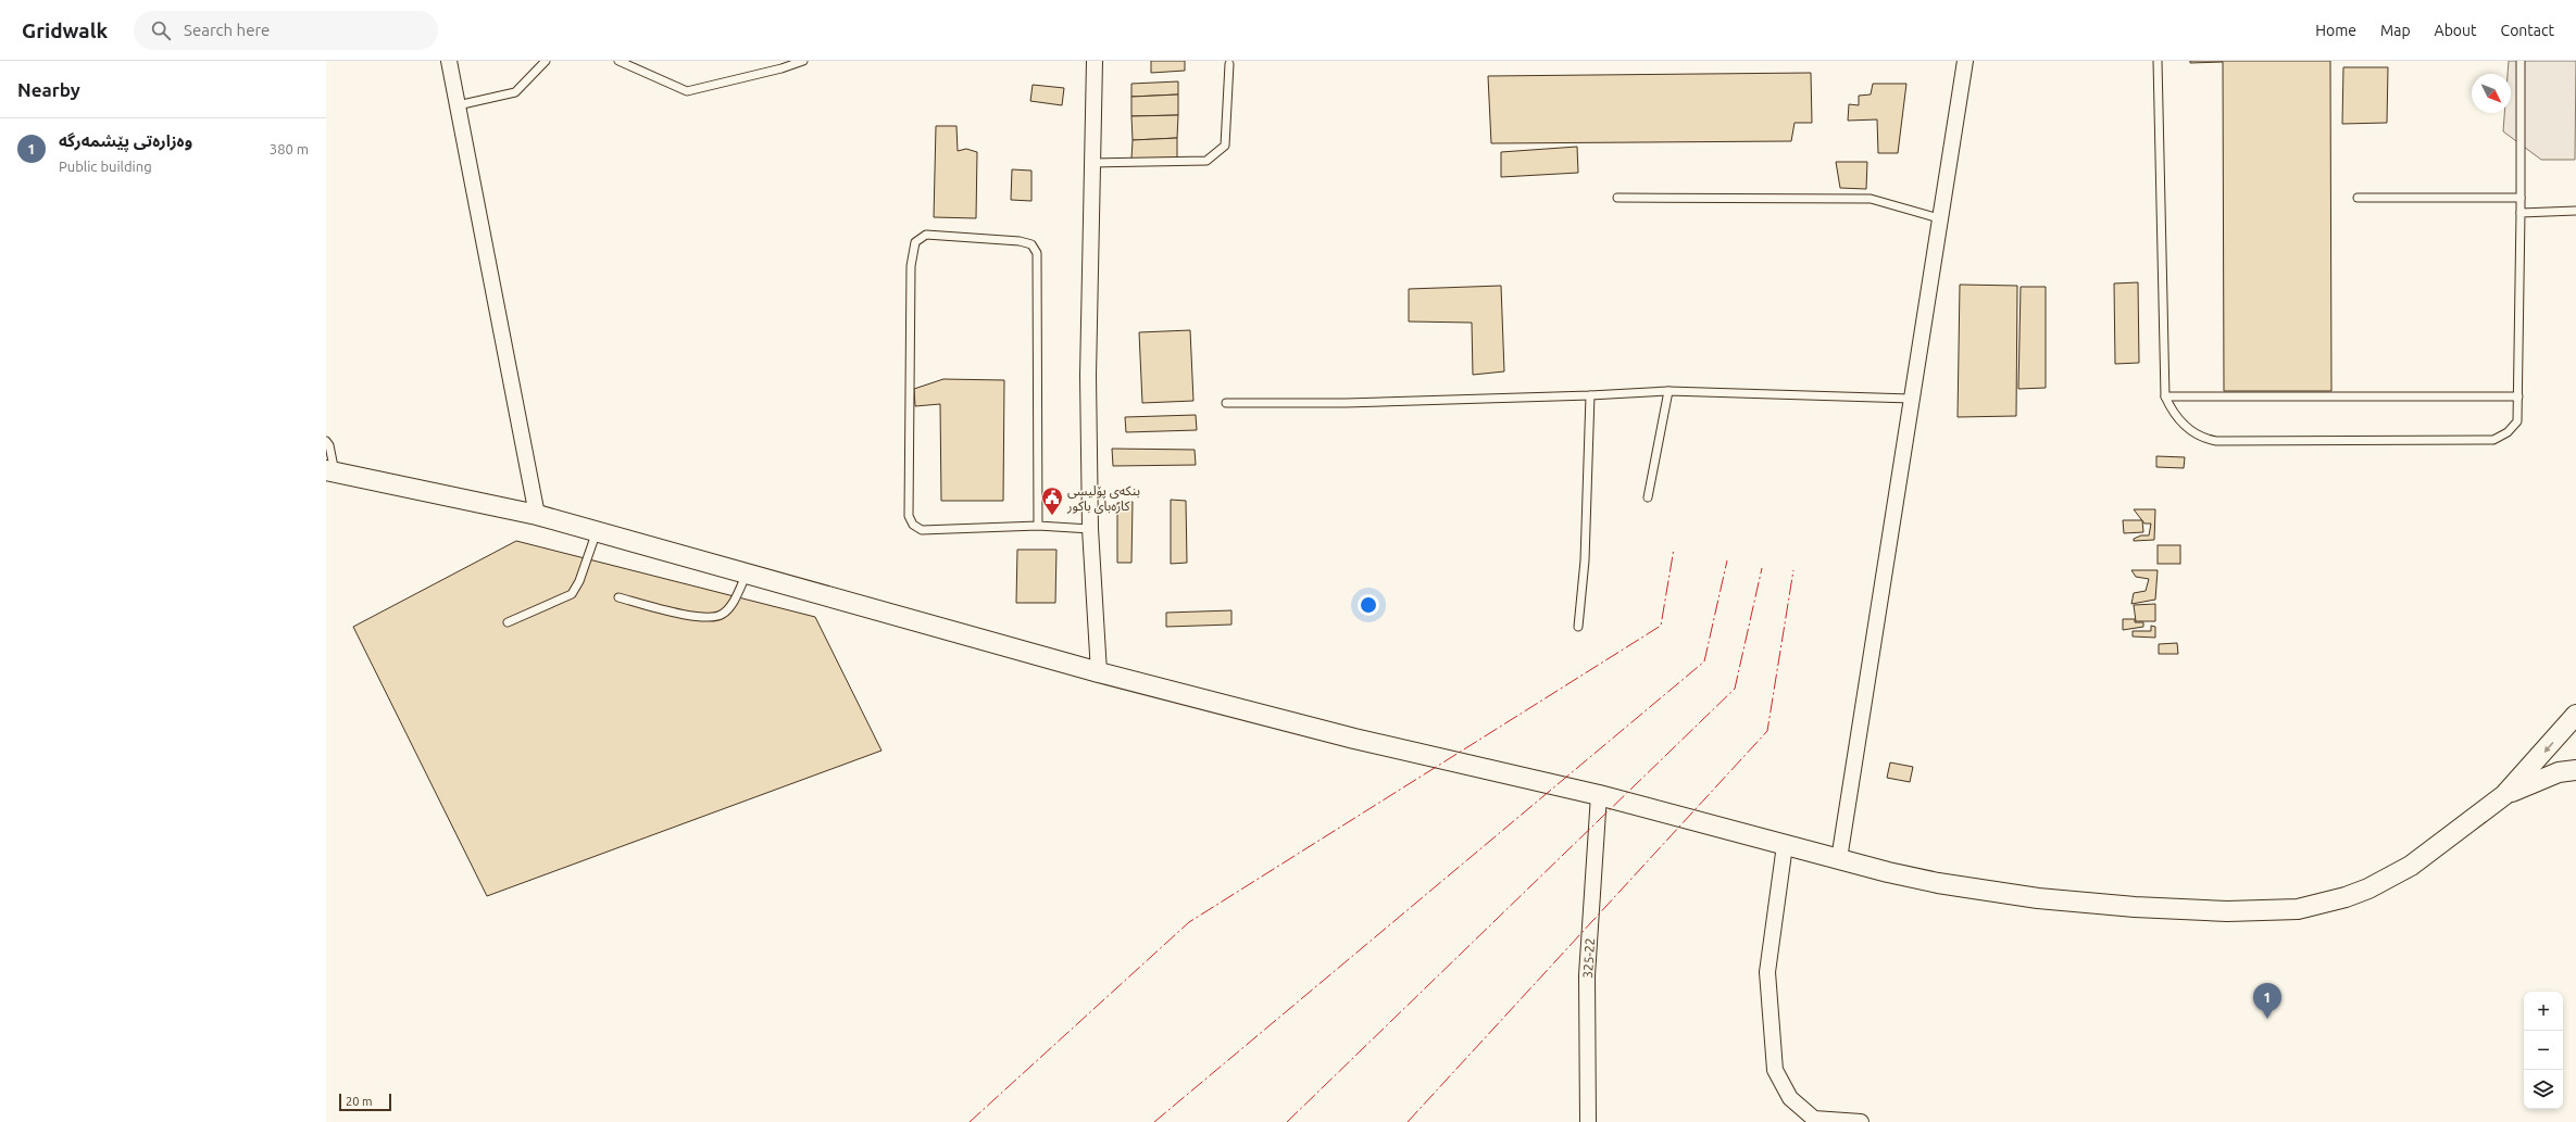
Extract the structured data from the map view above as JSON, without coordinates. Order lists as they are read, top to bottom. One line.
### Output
{"streets":{"street":["325-22"]},"places":{"public building":["بنکەی پۆلیسی کارەبای باکور"]},"scale_bar":"20 m","north":"bottom right","page":{"header":"Gridwalk","search":"Search here","nav":["Home","Map","About","Contact"],"heading":"Nearby","list":[{"mark":"1","name":"وەزارەتی پێشمەرگە","note":"Public building","value":"380 m"}],"pins":"1","map_buttons":["+","−"],"scale":"20 m"}}
